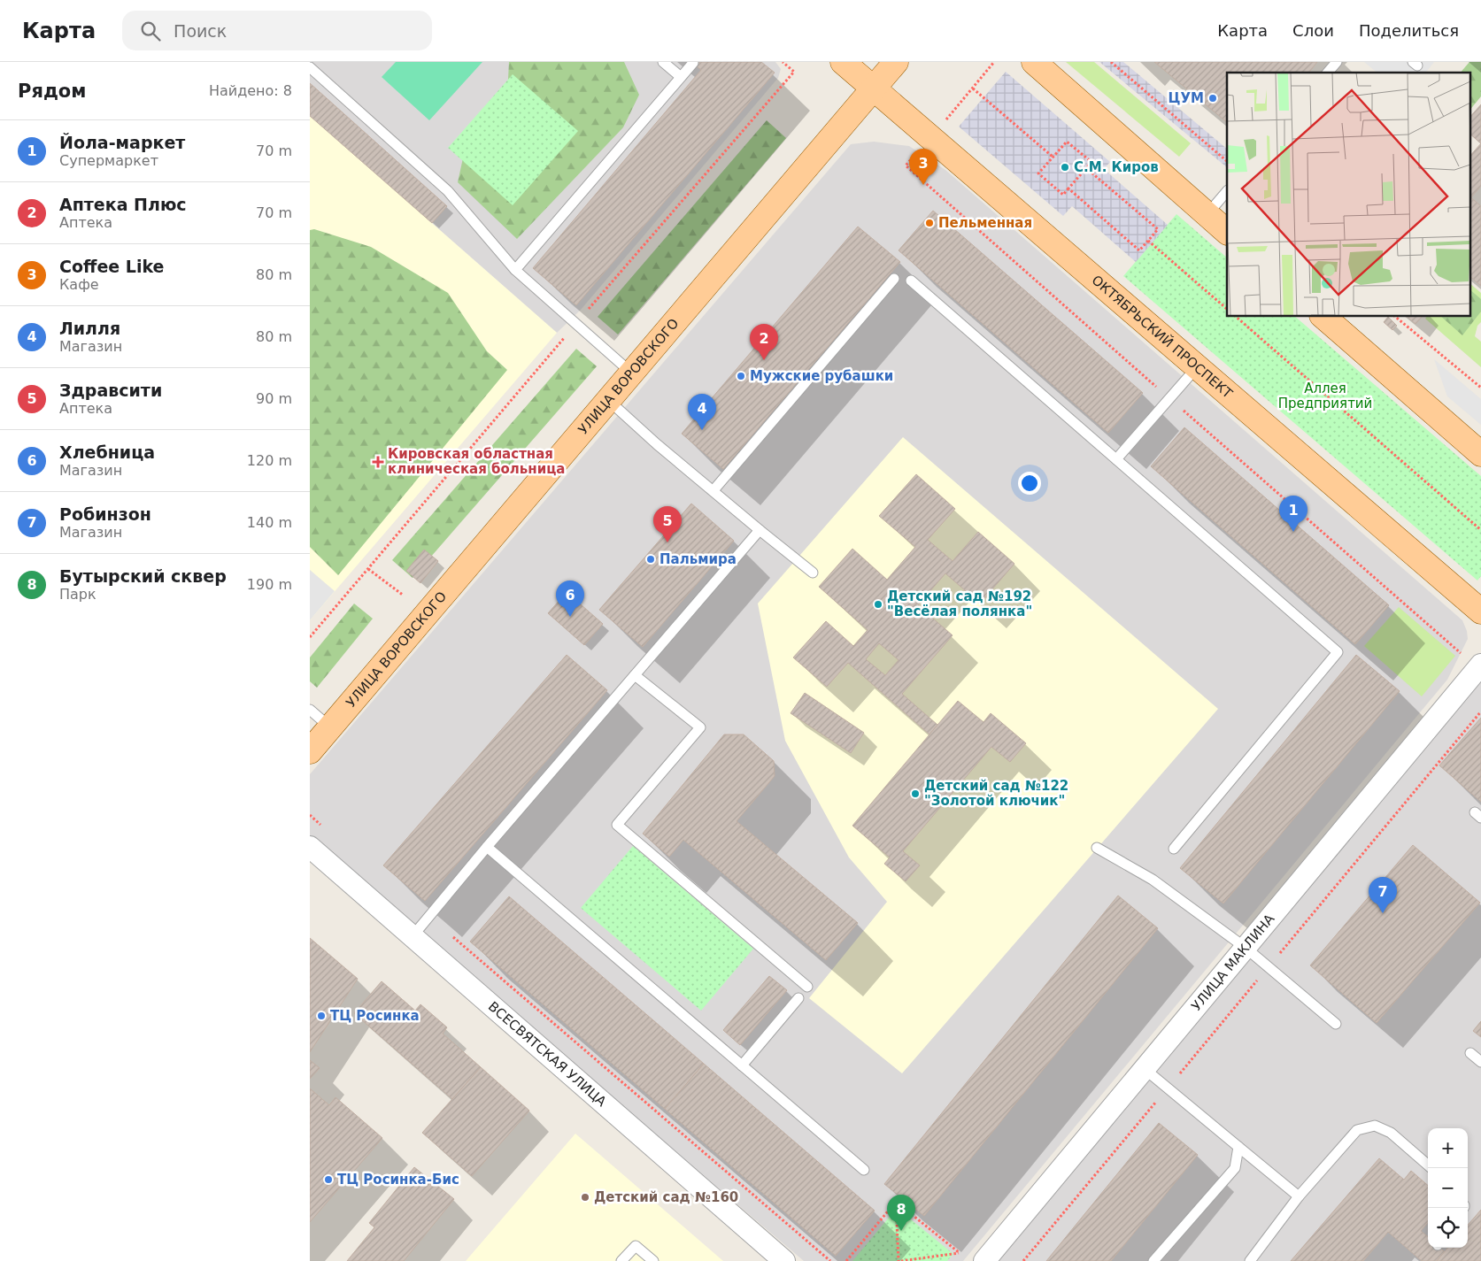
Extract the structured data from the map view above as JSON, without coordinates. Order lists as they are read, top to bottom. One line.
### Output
{"streets":{"main road":["ОКТЯБРЬСКИЙ ПРОСПЕКТ","УЛИЦА ВОРОВСКОГО"],"street":["УЛИЦА МАКЛИНА","ВСЕСВЯТСКАЯ УЛИЦА"]},"crossings":[["ОКТЯБРЬСКИЙ ПРОСПЕКТ","УЛИЦА ВОРОВСКОГО"]],"parks":["Аллея Предприятий"],"places":{"other":["ЦУМ","С.М. Киров","Пельменная","Мужские рубашки","Пальмира","Детский сад №192 \"Весёлая полянка\"","Детский сад №122 \"Золотой ключик\"","ТЦ Росинка","ТЦ Росинка-Бис","Детский сад №160"],"health":["Кировская областная клиническая больница"]},"page":{"header":"Карта","search":"Поиск","nav":["Карта","Слои","Поделиться"],"heading":["Рядом","Найдено: 8"],"list":[{"mark":"1","name":"Йола-маркет","note":"Супермаркет","value":"70 m"},{"mark":"2","name":"Аптека Плюс","note":"Аптека","value":"70 m"},{"mark":"3","name":"Coffee Like","note":"Кафе","value":"80 m"},{"mark":"4","name":"Лилля","note":"Магазин","value":"80 m"},{"mark":"5","name":"Здравсити","note":"Аптека","value":"90 m"},{"mark":"6","name":"Хлебница","note":"Магазин","value":"120 m"},{"mark":"7","name":"Робинзон","note":"Магазин","value":"140 m"},{"mark":"8","name":"Бутырский сквер","note":"Парк","value":"190 m"}],"pins":["3","2","4","1","5","6","7","8"],"map_buttons":["+","−"]}}
